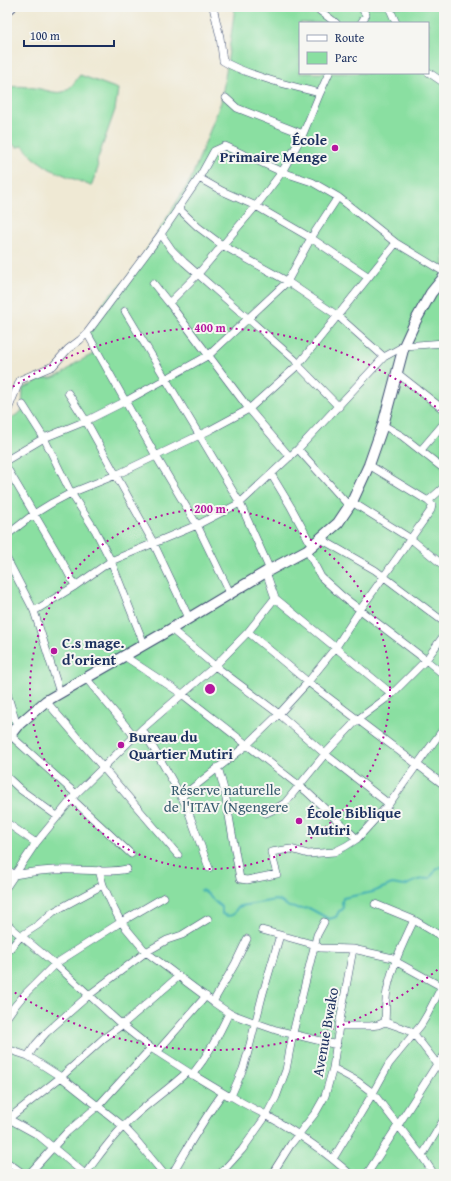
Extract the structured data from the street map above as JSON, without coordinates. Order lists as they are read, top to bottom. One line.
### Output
{"streets":{"street":["Avenue Bwako"]},"parks":["Réserve naturelle de l'ITAV (Ngengere"],"places":["École Primaire Menge","C.s mage. d'orient","Bureau du Quartier Mutiri","École Biblique Mutiri"],"legend":["Route","Parc"],"scale_bar":"100 m","rings":["400 m","200 m"]}
